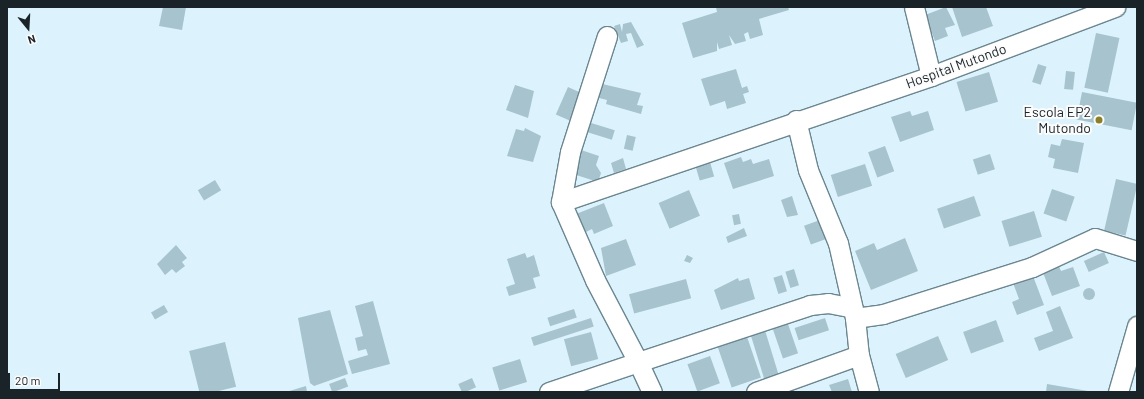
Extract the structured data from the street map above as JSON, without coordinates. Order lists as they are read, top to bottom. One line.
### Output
{"streets":{"street":["Hospital Mutondo"]},"places":["Escola EP2 Mutondo"],"scale_bar":"20 m","north":"bottom"}
